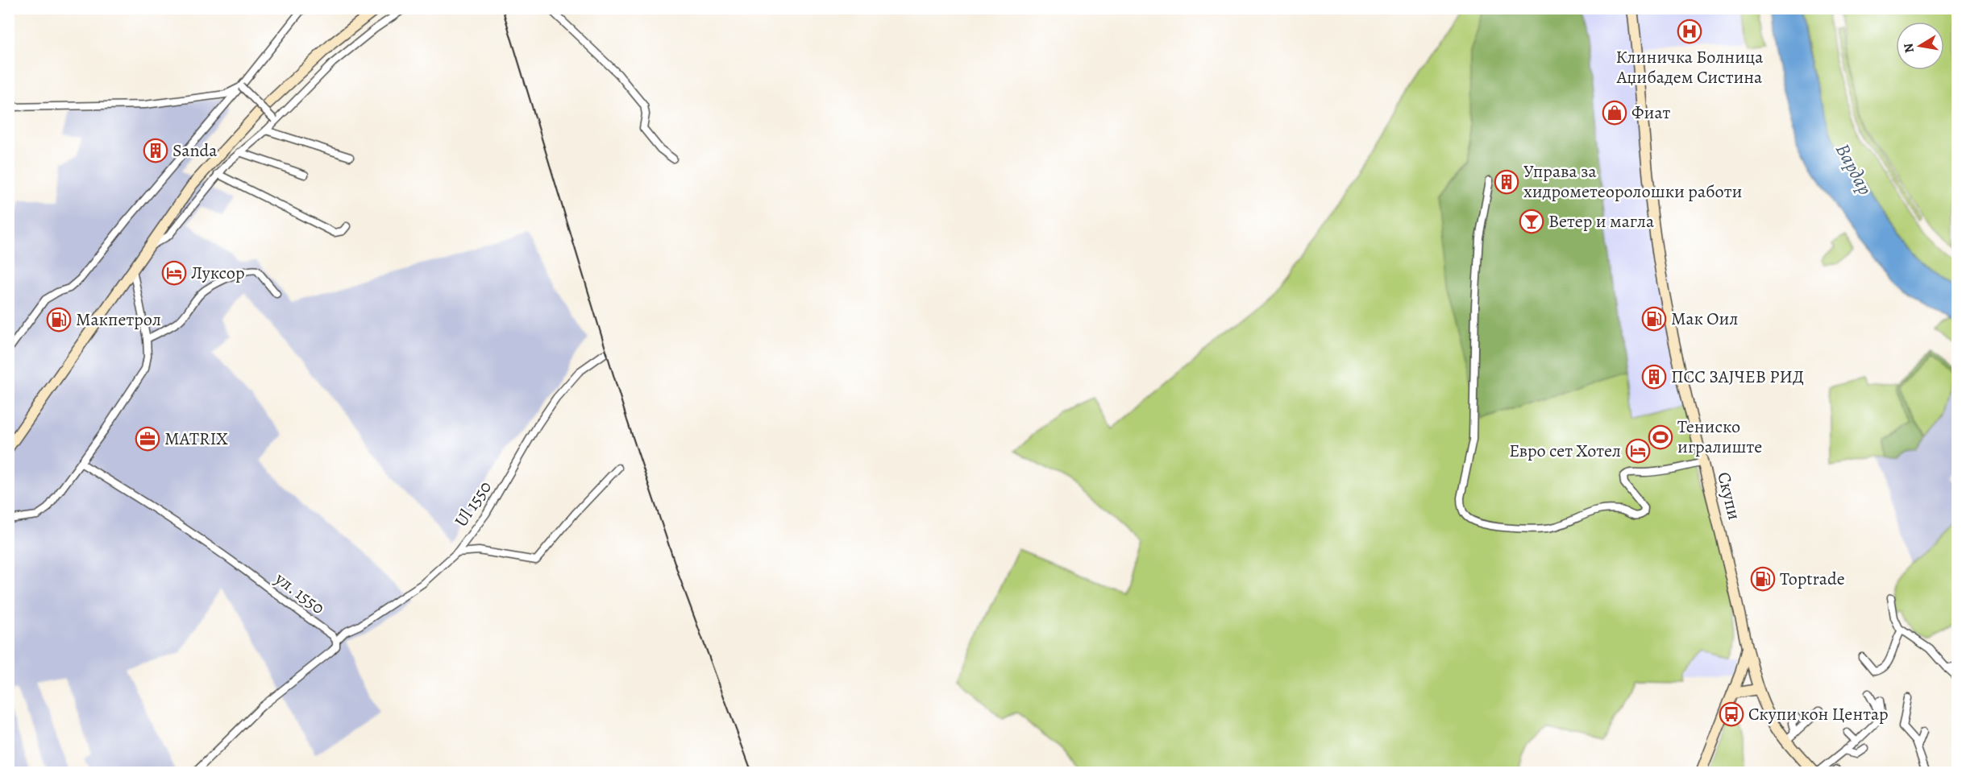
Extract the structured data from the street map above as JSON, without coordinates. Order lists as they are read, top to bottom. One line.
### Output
{"streets":{"street":["Скупи","Ul 1550","ул. 1550"]},"crossings":[["Ul 1550","ул. 1550"]],"water":["Вардар"],"places":{"hospital":["Клиничка Болница Аџибадем Систина"],"shop":["Фиат"],"building":["Sanda","Управа за хидрометеоролошки работи","ПСС ЗАЈЧЕВ РИД"],"bar":["Ветер и магла"],"hotel":["Луксор","Евро сет Хотел"],"fuel station":["Мак Оил","Макпетрол","Toptrade"],"sports":["Тениско игралиште"],"office":["MATRIX"],"bus stop":["Скупи кон Центар"]},"north":"left"}
